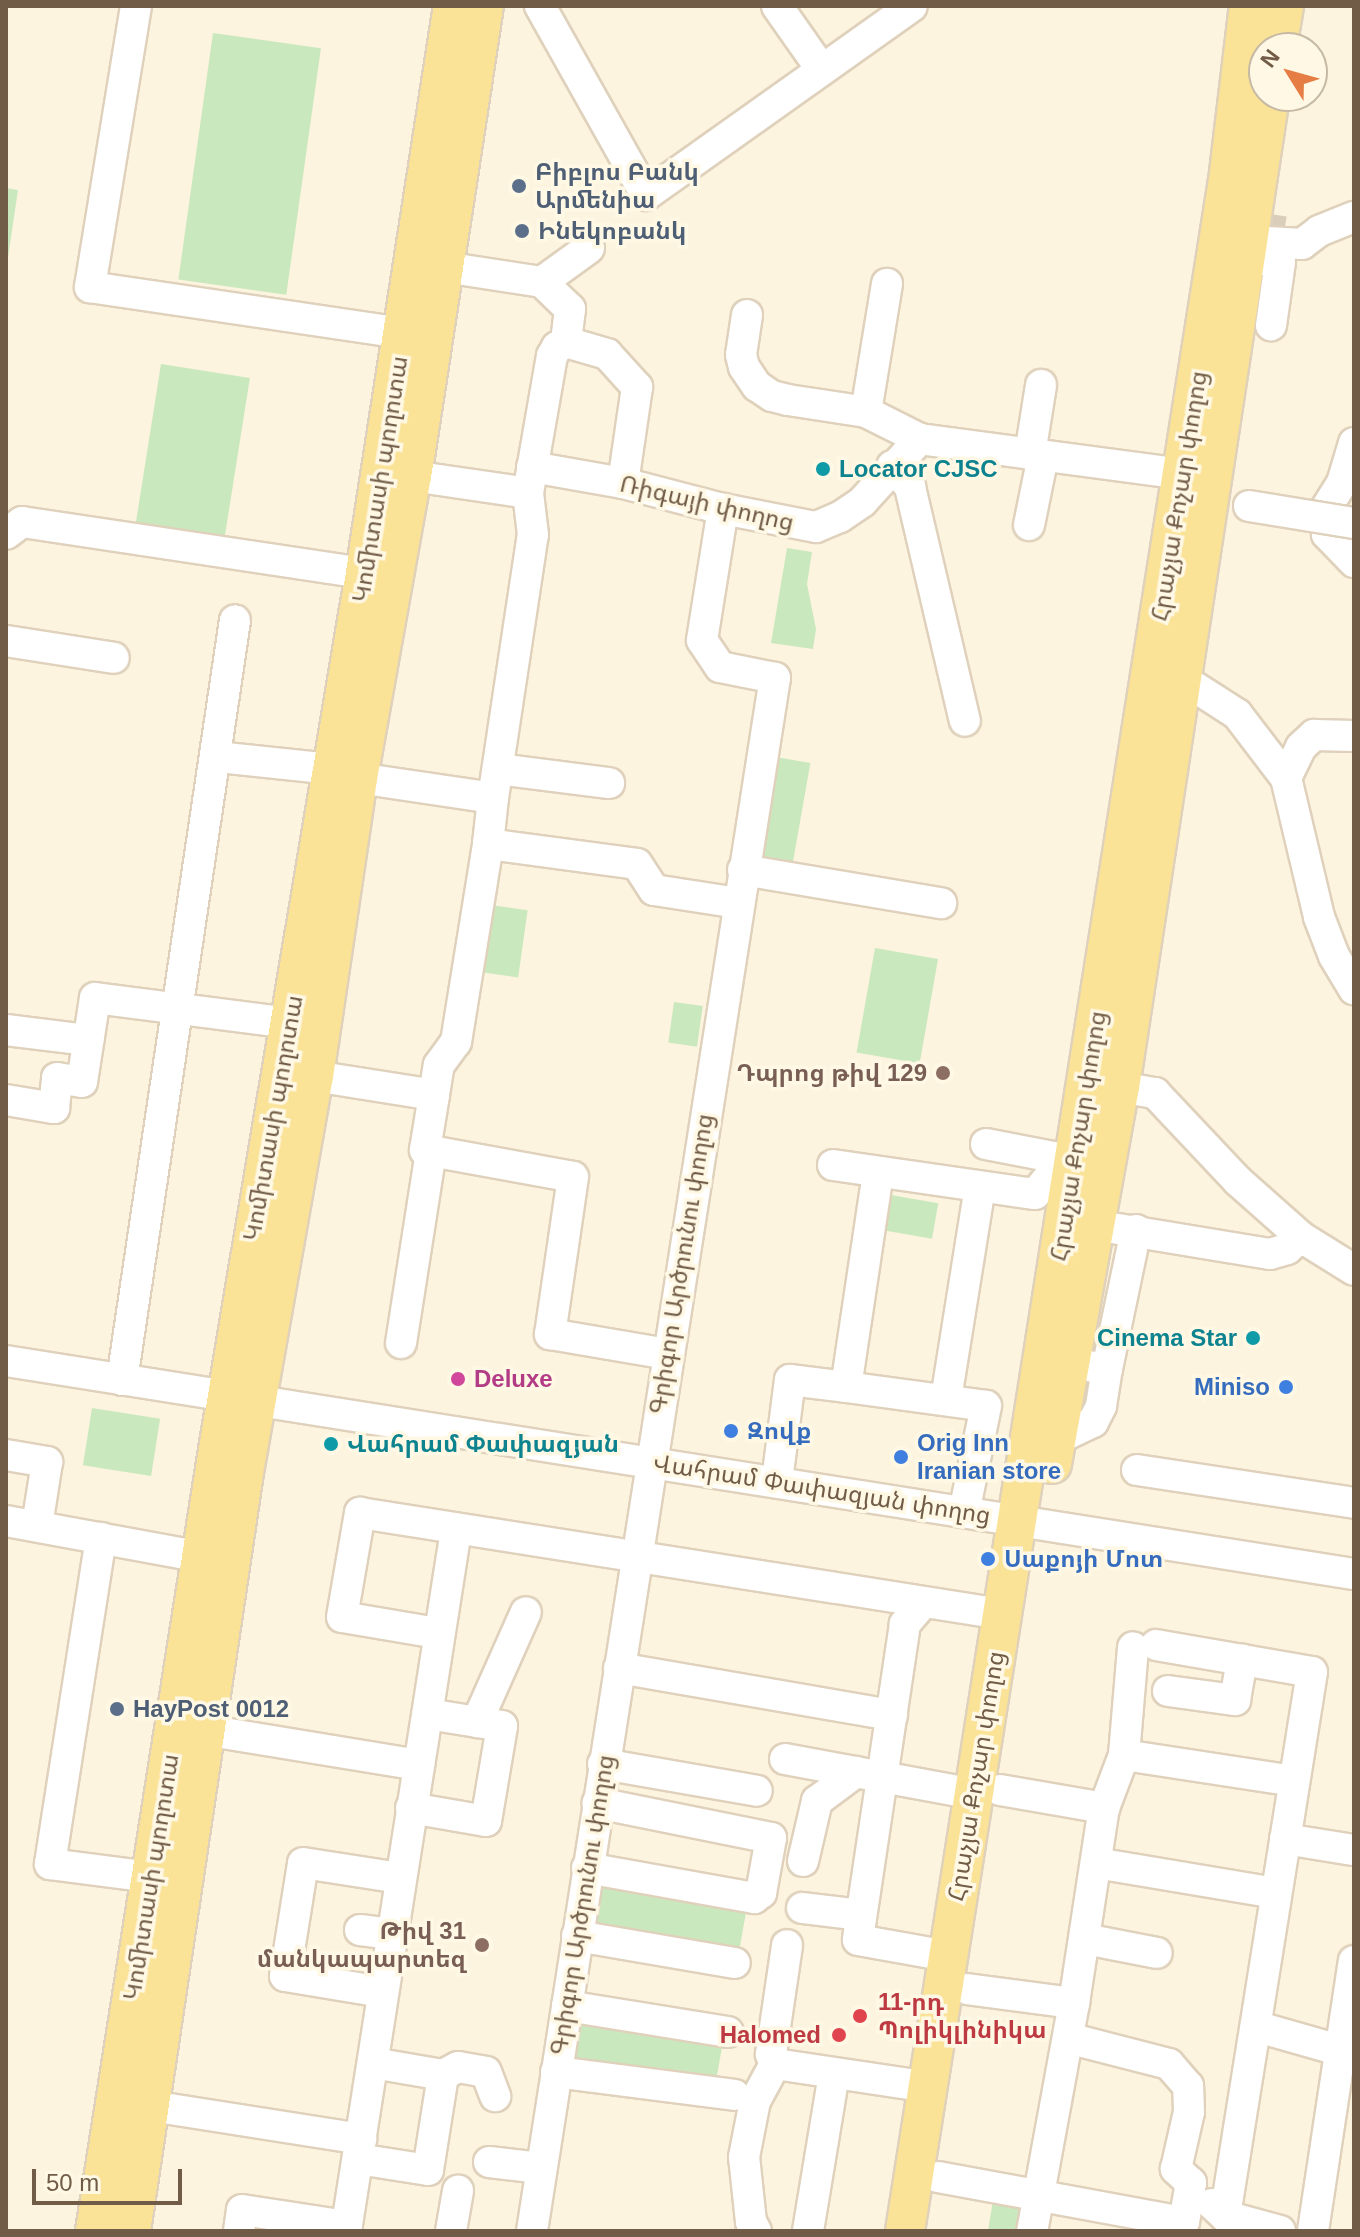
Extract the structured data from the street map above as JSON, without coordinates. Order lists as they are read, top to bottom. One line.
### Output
{"streets":{"main road":["Կոմիտասի պողոտա","Հրաչյա Քոչար փողոց"],"street":["Ռիգայի փողոց","Գրիգոր Արծրունու փողոց","Վահրամ Փափազյան փողոց"]},"crossings":[["Կոմիտասի պողոտա","Ռիգայի փողոց"],["Կոմիտասի պողոտա","Վահրամ Փափազյան փողոց"],["Հրաչյա Քոչար փողոց","Վահրամ Փափազյան փողոց"],["Ռիգայի փողոց","Գրիգոր Արծրունու փողոց"],["Գրիգոր Արծրունու փողոց","Վահրամ Փափազյան փողոց"]],"places":["Բիբլոս Բանկ Արմենիա","Ինեկոբանկ","Locator CJSC","Դպրոց թիվ 129","Cinema Star","Deluxe","Miniso","Զովք","Վահրամ Փափազյան","Orig Inn Iranian store","Սաքոյի Մոտ","HayPost 0012","Թիվ 31 մանկապարտեզ","11-րդ Պոլիկլինիկա","Halomed"],"scale_bar":"50 m","north":"top left"}
